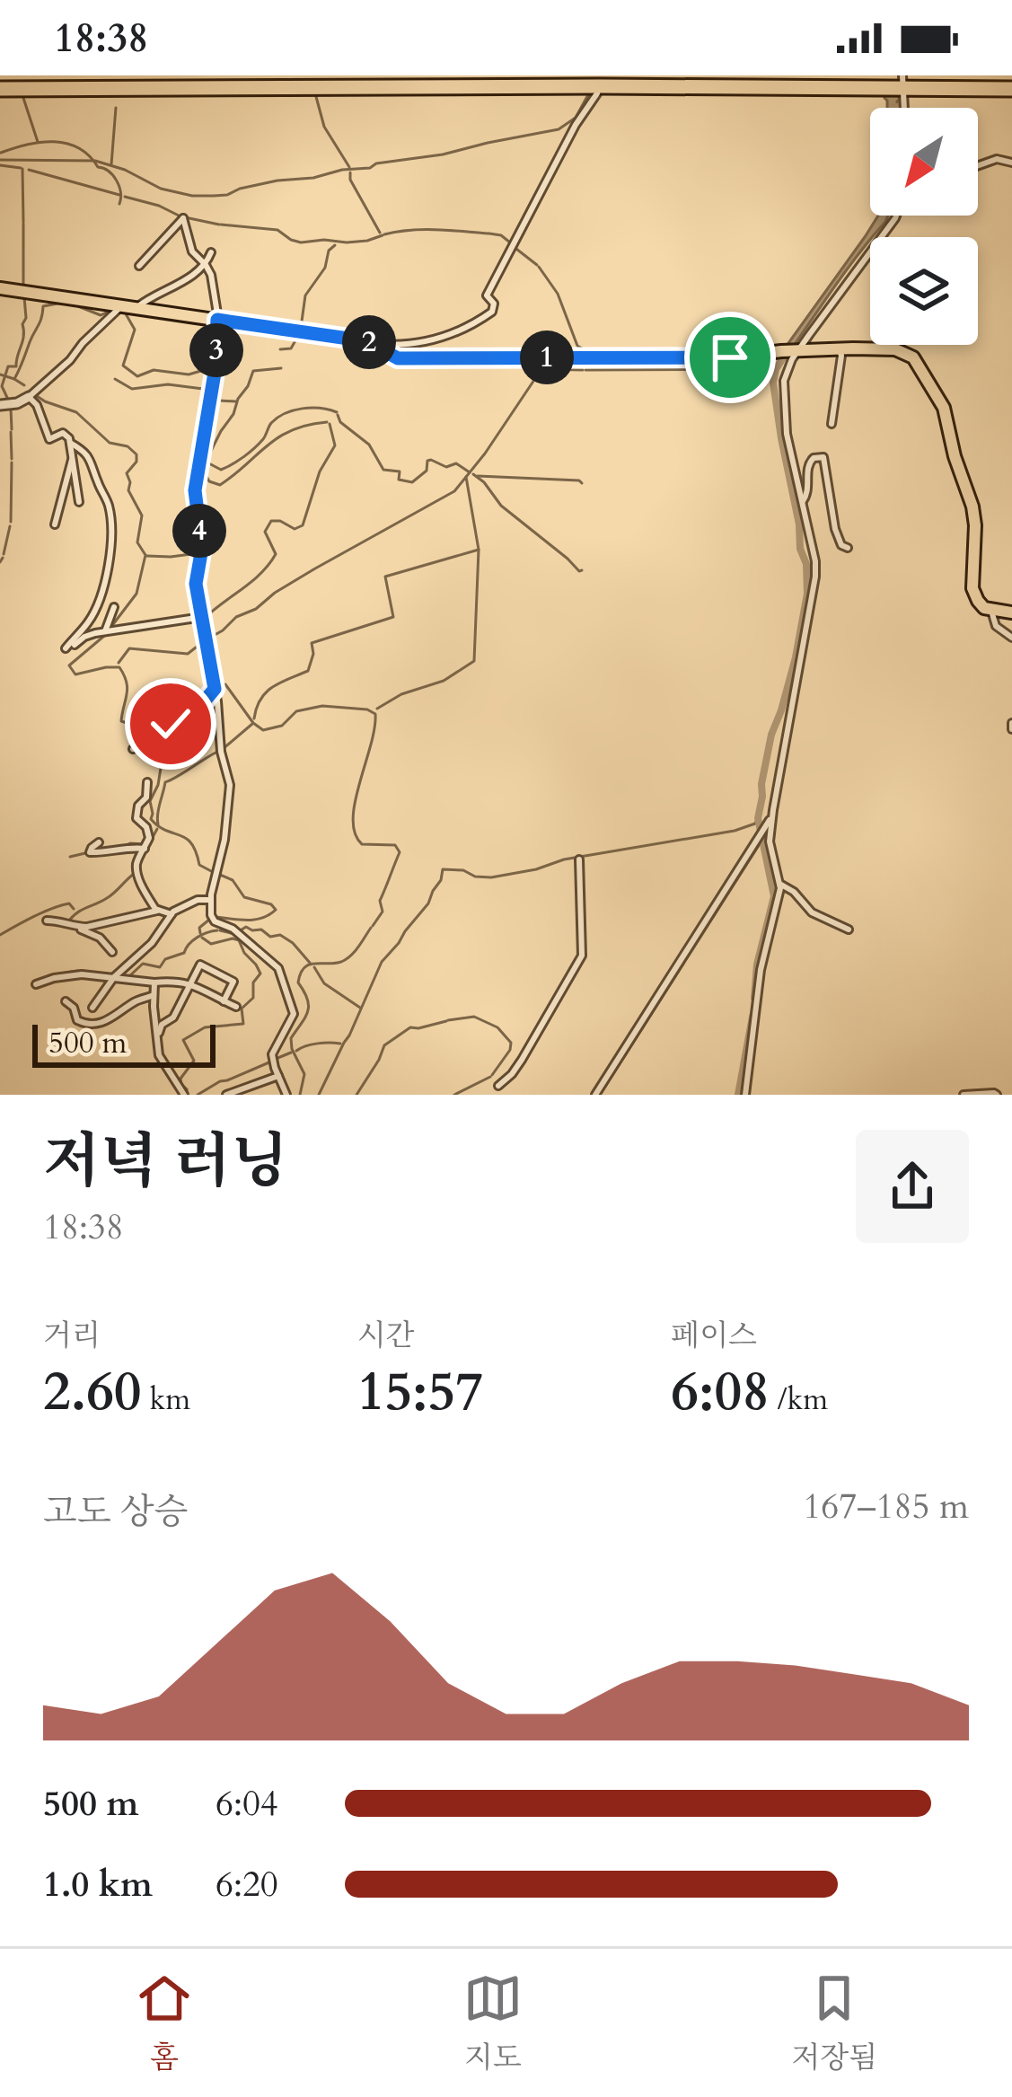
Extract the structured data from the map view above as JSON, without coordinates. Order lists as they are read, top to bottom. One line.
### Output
{"scale_bar":"500 m","north":"bottom left","page":{"status":"18:38","pins":["2","3","1","4"],"scale":"500 m","heading":["저녁 러닝","18:38"],"stats":[["거리","2.60 km"],["시간","15:57"],["페이스","6:08 /km"]],"chart":["고도 상승","167–185 m"],"list":[{"name":"500 m","note":"6:04"},{"name":"1.0 km","note":"6:20"}],"tabs":["홈","지도","저장됨"]}}
